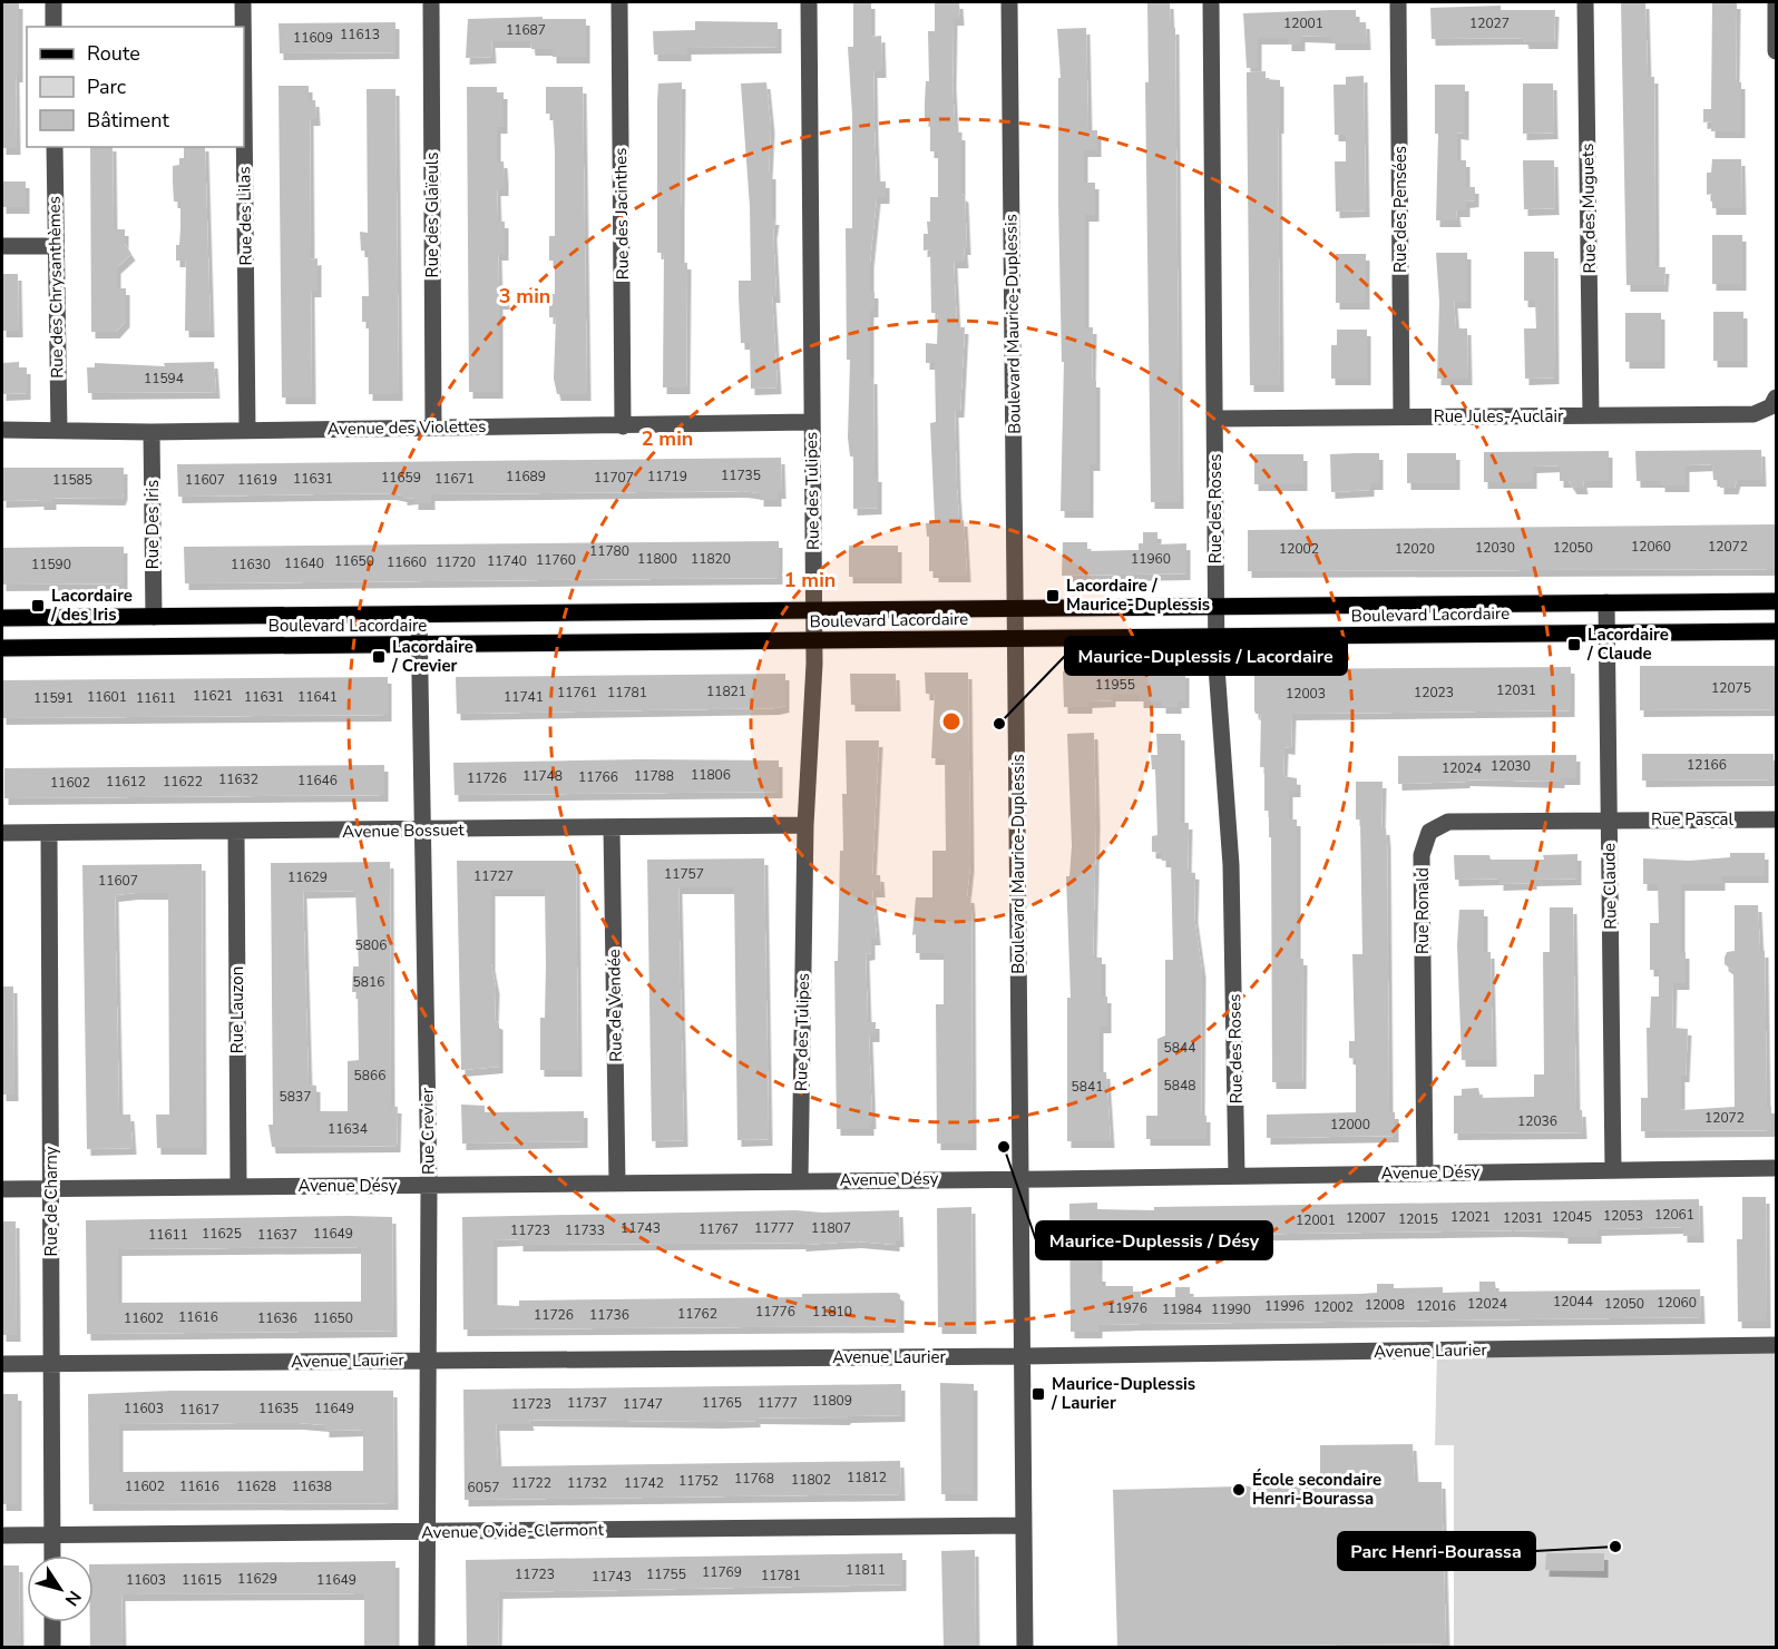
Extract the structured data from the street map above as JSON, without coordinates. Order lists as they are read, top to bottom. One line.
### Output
{"streets":{"main road":["Boulevard Lacordaire"],"street":["Rue des Muguets","Rue des Pensées","Rue des Jacinthes","Rue des Glaïeuls","Rue des Lilas","Rue des Chrysanthèmes","Boulevard Maurice-Duplessis","Rue Jules-Auclair","Avenue des Violettes","Rue des Tulipes","Rue des Roses","Rue Des Iris","Rue Pascal","Avenue Bossuet","Rue Claude","Rue Ronald","Rue de Vendée","Rue Lauzon","Rue Crevier","Avenue Désy","Rue de Charny","Avenue Laurier","Avenue Ovide-Clermont"]},"crossings":[["Rue des Muguets","Rue Jules-Auclair"],["Rue des Pensées","Rue Jules-Auclair"],["Rue des Jacinthes","Avenue des Violettes"],["Rue des Glaïeuls","Avenue des Violettes"],["Rue des Lilas","Avenue des Violettes"],["Rue des Chrysanthèmes","Avenue des Violettes"],["Boulevard Maurice-Duplessis","Boulevard Lacordaire"],["Boulevard Maurice-Duplessis","Avenue Désy"],["Boulevard Maurice-Duplessis","Avenue Laurier"],["Boulevard Maurice-Duplessis","Avenue Ovide-Clermont"],["Rue Jules-Auclair","Rue des Roses"],["Avenue des Violettes","Rue des Tulipes"],["Avenue des Violettes","Rue Des Iris"],["Rue des Tulipes","Boulevard Lacordaire"],["Rue des Tulipes","Avenue Bossuet"],["Rue des Tulipes","Avenue Désy"],["Rue des Roses","Boulevard Lacordaire"],["Rue des Roses","Avenue Désy"],["Rue Des Iris","Boulevard Lacordaire"],["Boulevard Lacordaire","Rue Claude"],["Boulevard Lacordaire","Rue Crevier"],["Rue Pascal","Rue Claude"],["Rue Pascal","Rue Ronald"],["Avenue Bossuet","Rue de Vendée"],["Avenue Bossuet","Rue Lauzon"],["Avenue Bossuet","Rue Crevier"],["Avenue Bossuet","Rue de Charny"],["Rue Claude","Rue Ronald"],["Rue Claude","Avenue Désy"],["Rue Ronald","Avenue Désy"],["Rue de Vendée","Avenue Désy"],["Rue Lauzon","Avenue Désy"],["Rue Crevier","Avenue Désy"],["Rue Crevier","Avenue Laurier"],["Rue Crevier","Avenue Ovide-Clermont"],["Avenue Désy","Rue de Charny"],["Rue de Charny","Avenue Laurier"],["Rue de Charny","Avenue Ovide-Clermont"]],"places":{"transit":["Lacordaire / Maurice-Duplessis","Lacordaire / des Iris","Lacordaire / Claude","Lacordaire / Crevier","Maurice-Duplessis / Laurier"],"other":["Maurice-Duplessis / Lacordaire","Maurice-Duplessis / Désy","École secondaire Henri-Bourassa","Parc Henri-Bourassa"]},"house_numbers":["12001","12027","11687","11613","11609","11594","11735","11689","11719","11659","11707","11631","11671","11585","11607","11619","12060","12072","12030","12050","12002","12020","11780","11800","11820","11960","11760","11650","11740","11660","11720","11640","11590","11630","11955","12075","12031","11821","11761","11781","12023","12003","11621","11601","11631","11641","11741","11591","11611","12166","12030","12024","11806","11748","11788","11766","11726","11632","11646","11612","11622","11602","11757","11727","11629","11607","5806","5816","5844","5866","5848","5841","5837","12072","12036","12000","11634","12061","12053","12021","12045","12007","12031","12015","12001","11743","11777","11807","11767","11723","11733","11625","11649","11611","11637","12044","12060","12024","12050","12008","11996","12016","12002","11976","11984","11990","11776","11810","11762","11726","11736","11616","11602","11636","11650","11809","11737","11765","11777","11723","11747","11603","11635","11649","11617","11812","11768","11802","11752","11722","11732","11742","11602","11616","11628","11638","6057","11811","11769","11723","11755","11781","11743","11629","11603","11615","11649"],"legend":["Route","Parc","Bâtiment"],"north":"bottom right","rings":["3 min","2 min","1 min"]}
